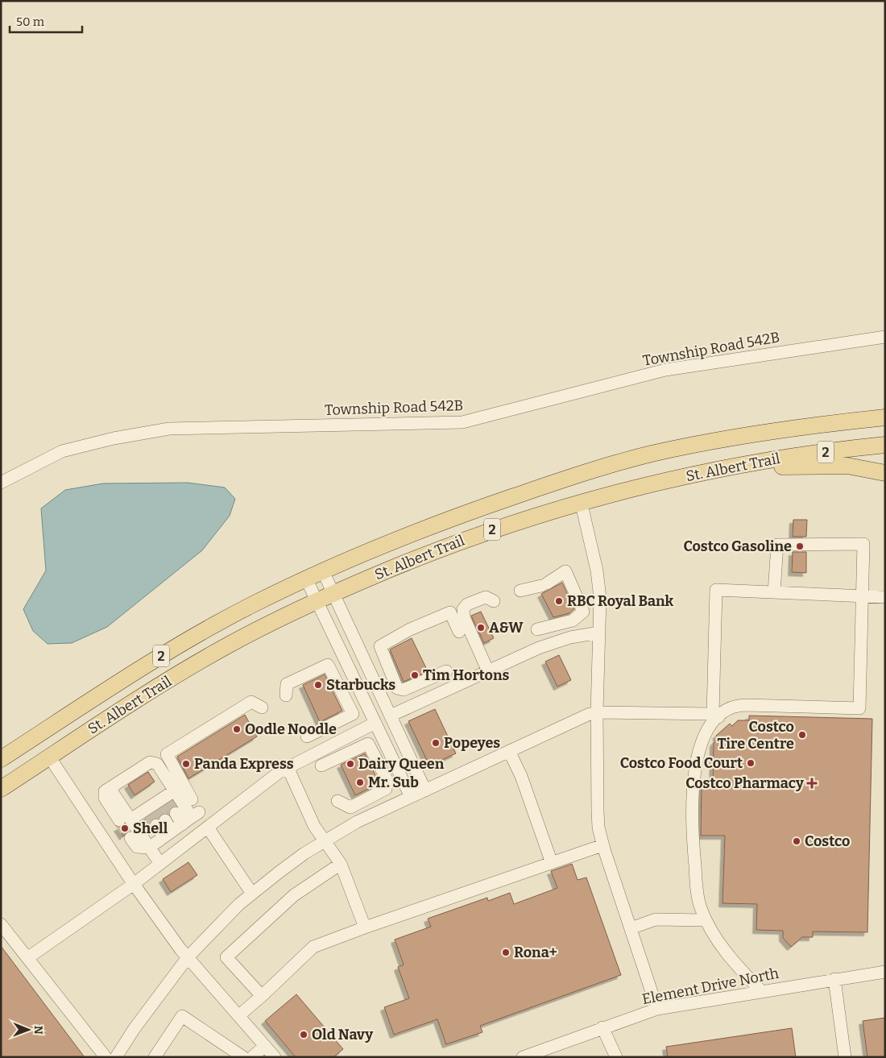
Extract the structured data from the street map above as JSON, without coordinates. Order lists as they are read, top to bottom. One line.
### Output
{"streets":{"main road":["2","St. Albert Trail"],"street":["Township Road 542B","Element Drive North"]},"places":{"other":["Costco Gasoline","RBC Royal Bank","A&W","Tim Hortons","Starbucks","Oodle Noodle","Costco Tire Centre","Popeyes","Costco Food Court","Panda Express","Dairy Queen","Mr. Sub","Shell","Costco","Rona+","Old Navy"],"health":["Costco Pharmacy"]},"scale_bar":"50 m","north":"right"}
